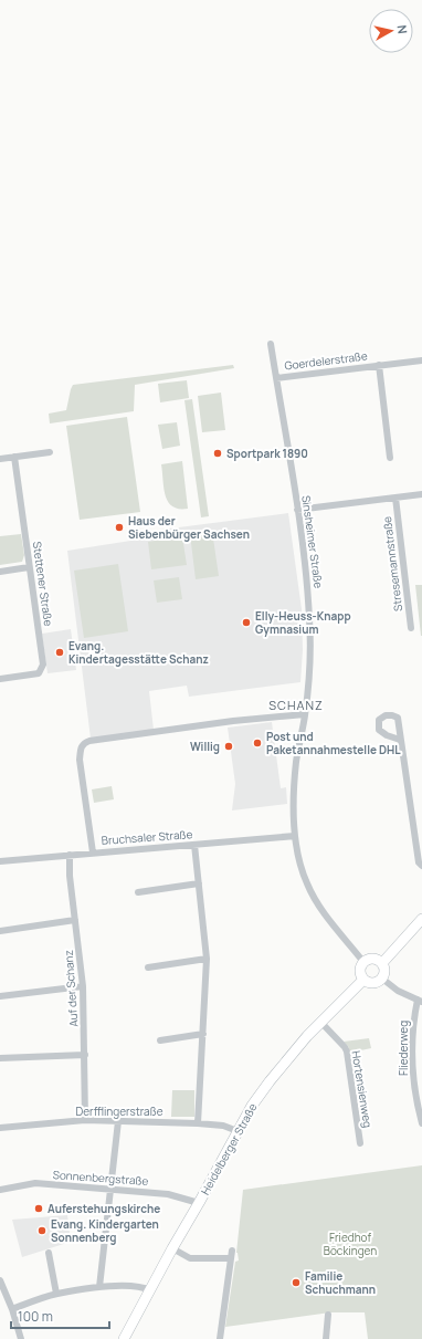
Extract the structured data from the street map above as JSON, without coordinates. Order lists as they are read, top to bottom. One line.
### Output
{"streets":{"main road":["Heidelberger Straße"],"street":["Goerdelerstraße","Sinsheimer Straße","Stresemannstraße","Stettener Straße","Bruchsaler Straße","Auf der Schanz","Fliederweg","Hortensienweg","Derfflingerstraße","Sonnenbergstraße"]},"crossings":[["Goerdelerstraße","Sinsheimer Straße"],["Sinsheimer Straße","Bruchsaler Straße"],["Sinsheimer Straße","Heidelberger Straße"],["Bruchsaler Straße","Auf der Schanz"],["Auf der Schanz","Derfflingerstraße"],["Hortensienweg","Heidelberger Straße"],["Derfflingerstraße","Heidelberger Straße"],["Heidelberger Straße","Sonnenbergstraße"]],"districts":["SCHANZ"],"parks":["Friedhof Böckingen"],"places":["Sportpark 1890","Haus der Siebenbürger Sachsen","Elly-Heuss-Knapp Gymnasium","Evang. Kindertagesstätte Schanz","Post und Paketannahmestelle DHL","Willig","Auferstehungskirche","Evang. Kindergarten Sonnenberg","Familie Schuchmann"],"scale_bar":"100 m","north":"right"}
